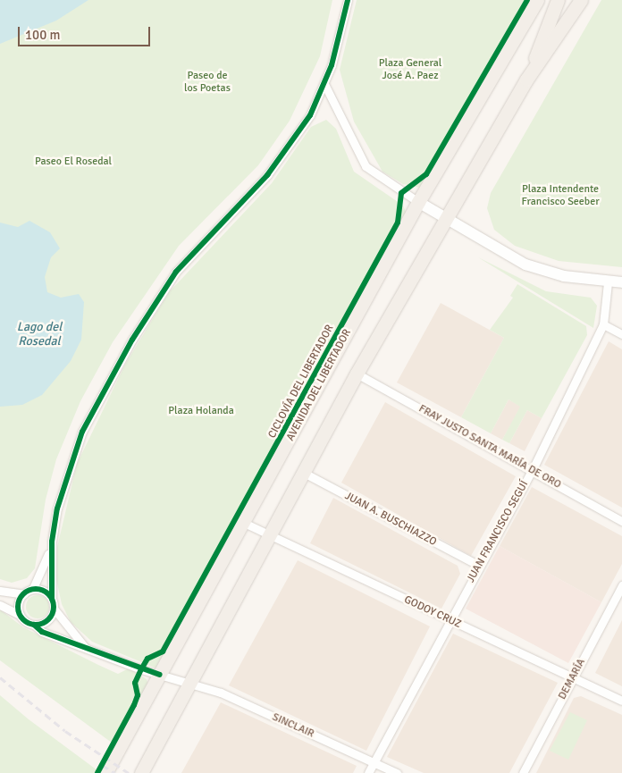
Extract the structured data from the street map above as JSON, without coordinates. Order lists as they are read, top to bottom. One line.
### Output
{"streets":{"main road":["AVENIDA DEL LIBERTADOR"],"street":["FRAY JUSTO SANTA MARÍA DE ORO","JUAN A. BUSCHIAZZO","JUAN FRANCISCO SEGUÍ","GODOY CRUZ","DEMARÍA","SINCLAIR"],"cycle path":["CICLOVÍA DEL LIBERTADOR"]},"crossings":[["AVENIDA DEL LIBERTADOR","GODOY CRUZ"],["AVENIDA DEL LIBERTADOR","SINCLAIR"],["FRAY JUSTO SANTA MARÍA DE ORO","JUAN FRANCISCO SEGUÍ"],["JUAN A. BUSCHIAZZO","JUAN FRANCISCO SEGUÍ"],["JUAN FRANCISCO SEGUÍ","GODOY CRUZ"],["JUAN FRANCISCO SEGUÍ","SINCLAIR"],["GODOY CRUZ","DEMARÍA"]],"water":["Lago del Rosedal"],"parks":["Plaza General José A. Paez","Paseo de los Poetas","Paseo El Rosedal","Plaza Intendente Francisco Seeber","Plaza Holanda"],"scale_bar":"100 m"}
